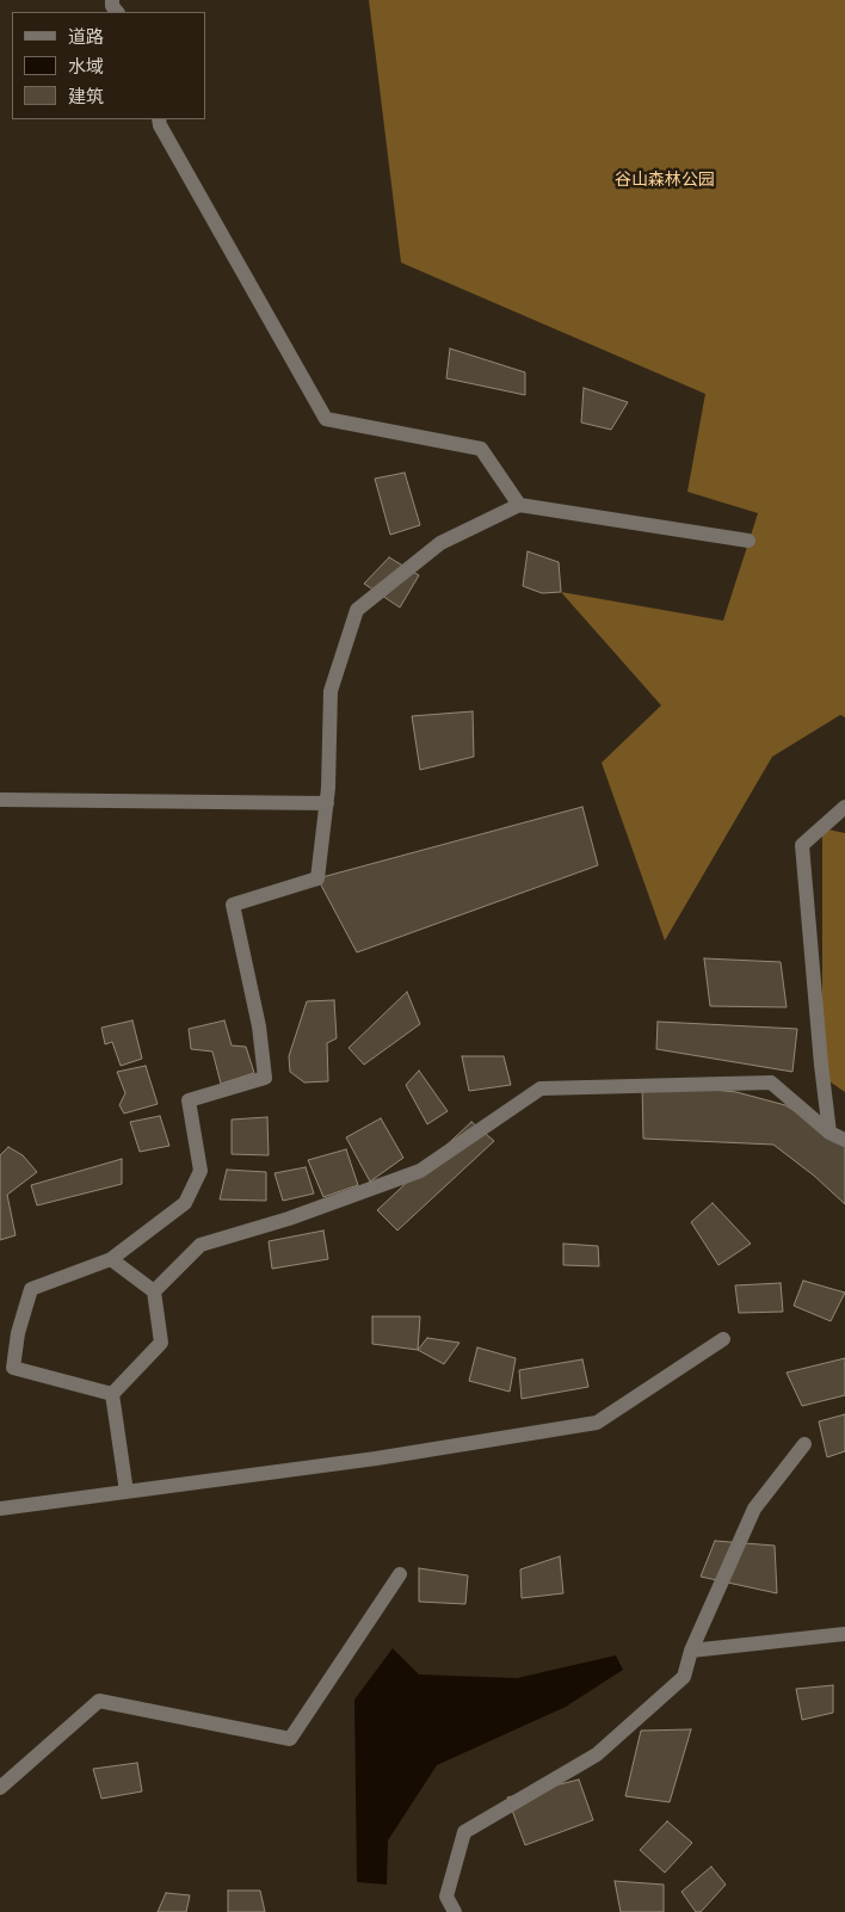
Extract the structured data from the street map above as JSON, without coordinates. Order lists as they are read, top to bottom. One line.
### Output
{"parks":["谷山森林公园"],"legend":["道路","水域","建筑"]}
